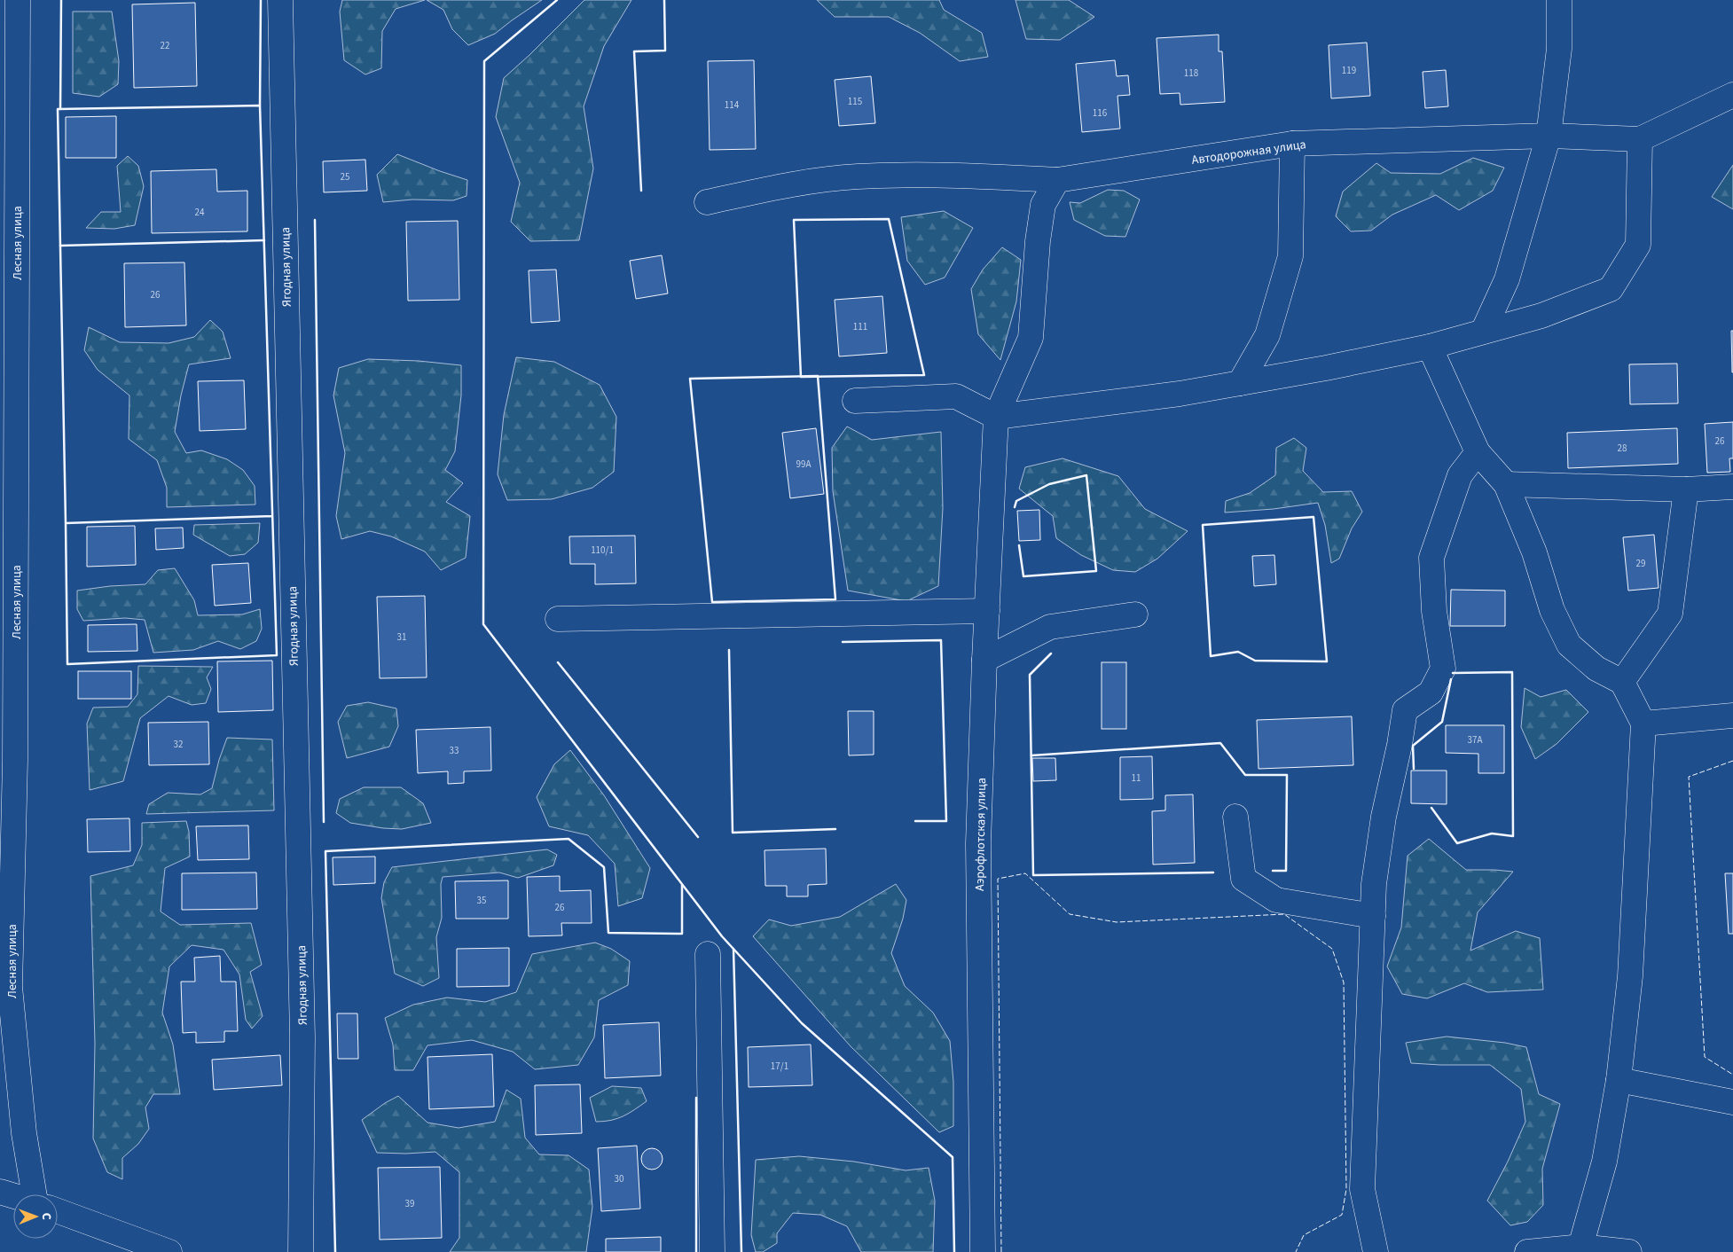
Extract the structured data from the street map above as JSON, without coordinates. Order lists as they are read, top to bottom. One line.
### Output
{"streets":{"street":["Автодорожная улица","Лесная улица","Ягодная улица","Аэрофлотская улица"]},"house_numbers":["22","119","118","115","114","116","25","24","26","111","26","28","99А","110/1","29","31","37А","32","33","11","35","26","17/1","30","39"],"north":"right"}
